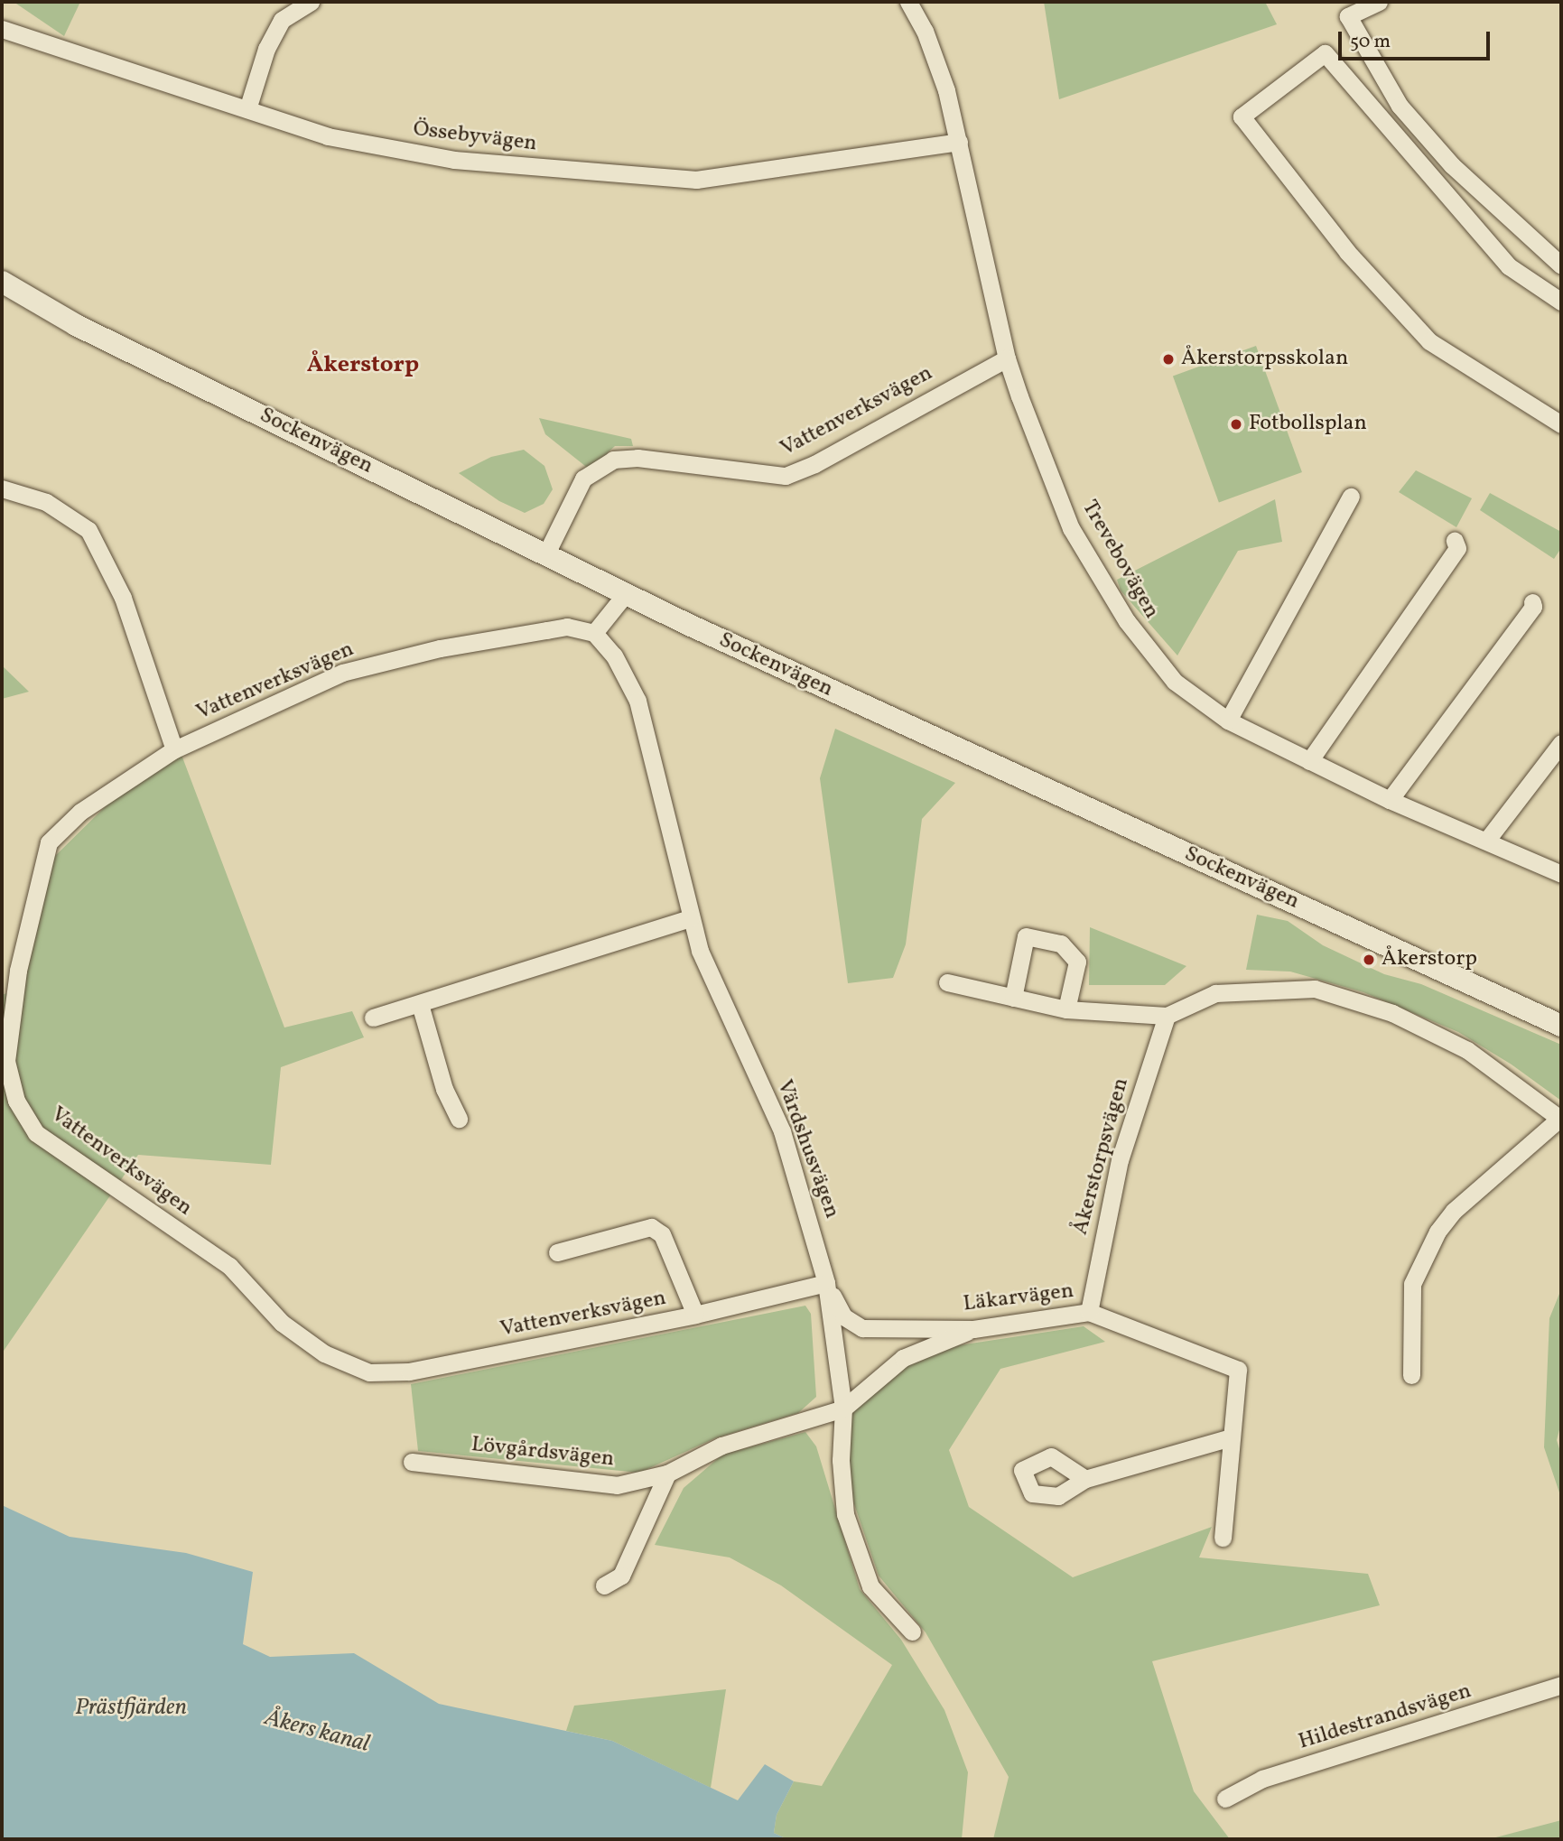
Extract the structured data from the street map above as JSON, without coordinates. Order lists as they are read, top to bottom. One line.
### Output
{"streets":{"street":["Össebyvägen","Vattenverksvägen","Sockenvägen","Trevebovägen","Värdshusvägen","Åkerstorpsvägen","Läkarvägen","Lövgårdsvägen","Hildestrandsvägen"]},"crossings":[["Össebyvägen","Trevebovägen"],["Vattenverksvägen","Sockenvägen"],["Vattenverksvägen","Trevebovägen"],["Vattenverksvägen","Värdshusvägen"],["Vattenverksvägen","Läkarvägen"],["Värdshusvägen","Läkarvägen"],["Värdshusvägen","Lövgårdsvägen"],["Åkerstorpsvägen","Läkarvägen"]],"districts":["Åkerstorp"],"water":["Prästfjärden","Åkers kanal"],"places":["Åkerstorpsskolan","Fotbollsplan","Åkerstorp"],"scale_bar":"50 m"}
